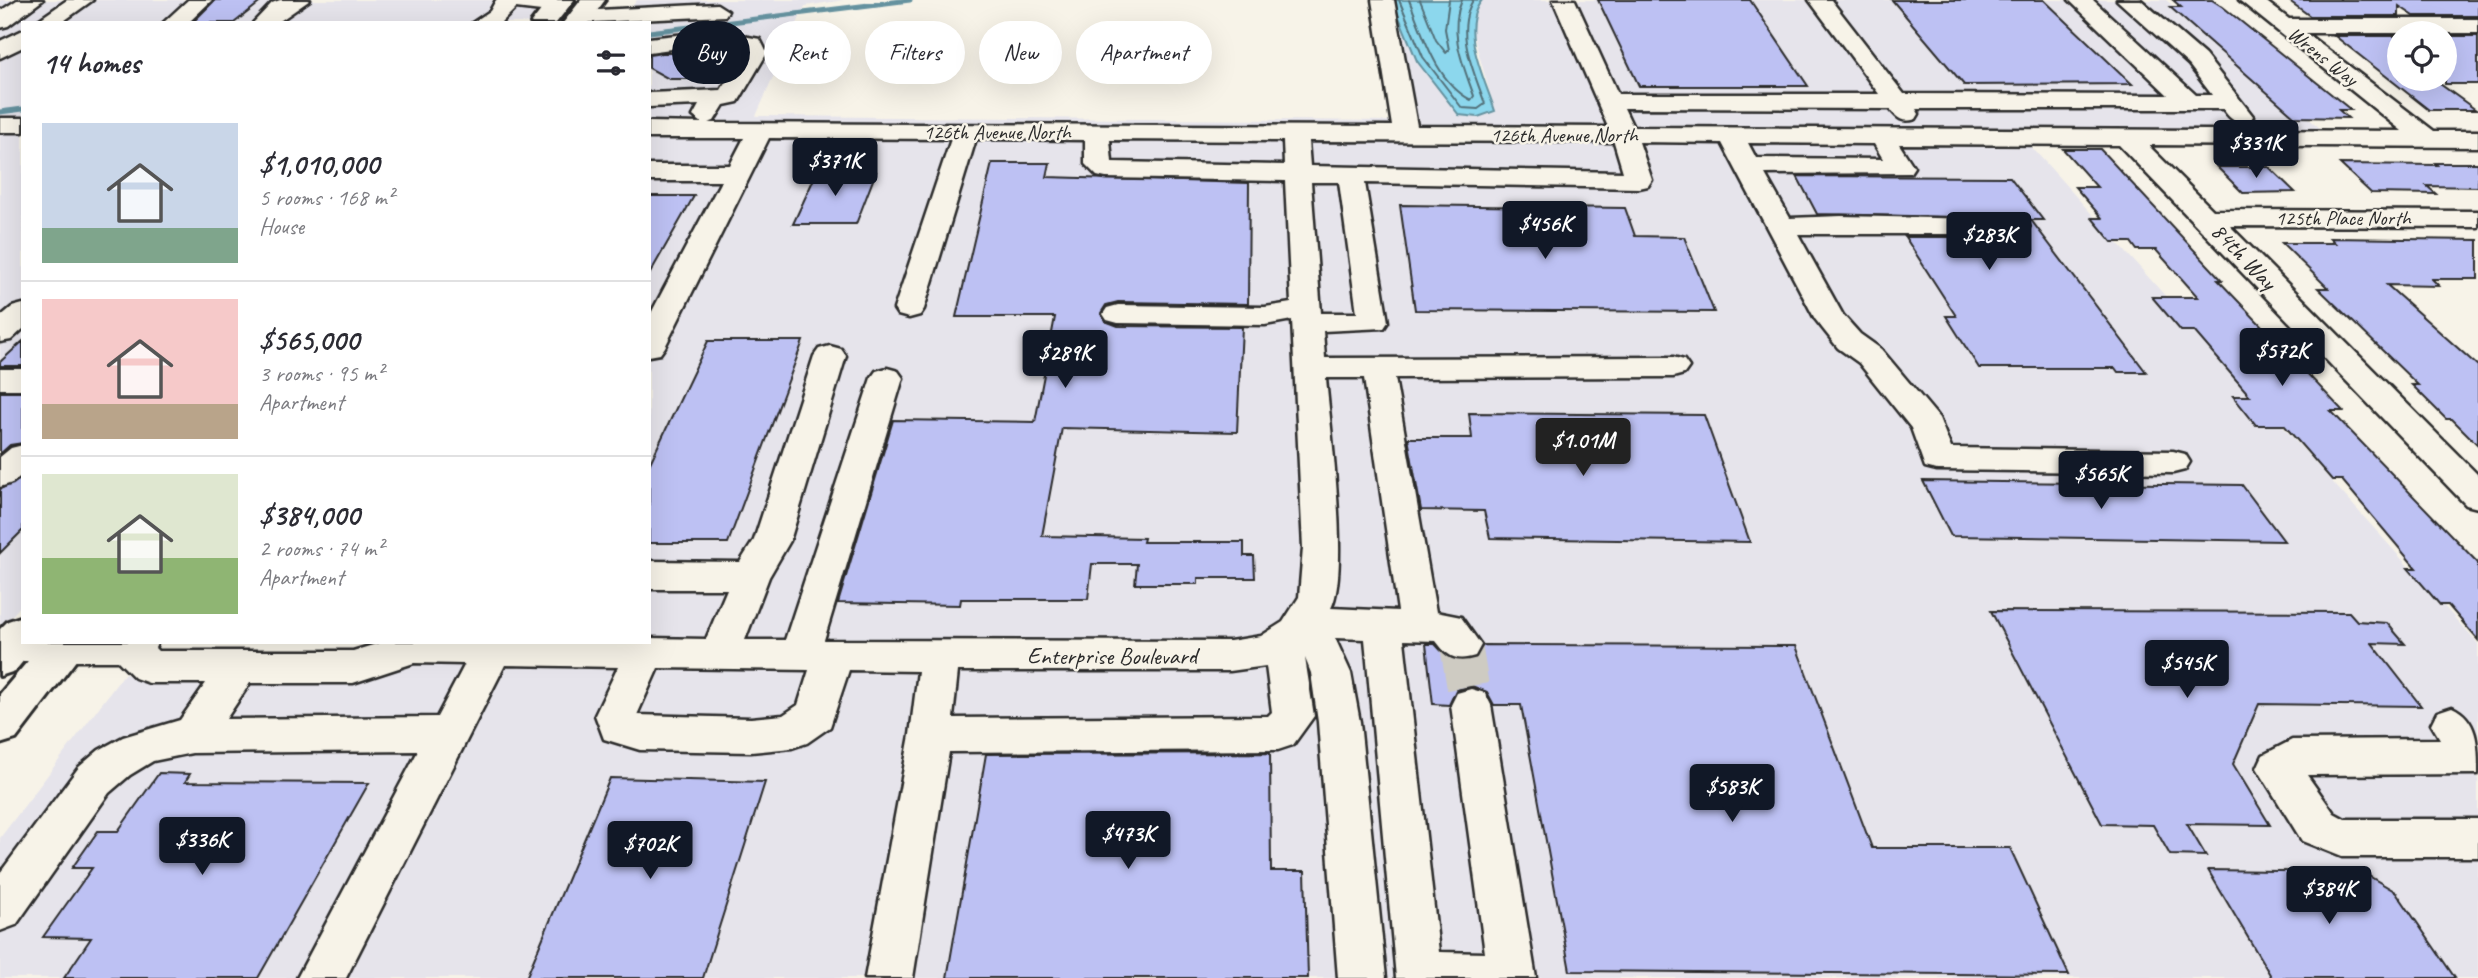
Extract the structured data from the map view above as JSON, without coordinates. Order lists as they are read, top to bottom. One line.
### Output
{"streets":{"street":["Wrens Way","126th Avenue North","125th Place North","84th Way","Enterprise Boulevard"]},"crossings":[["Wrens Way","126th Avenue North"],["126th Avenue North","84th Way"],["125th Place North","84th Way"]],"page":{"chip":["Buy","Rent","Filters","New","Apartment"],"heading":"14 homes","list":[{"name":"$1,010,000","note":"5 rooms · 168 m² · House"},{"name":"$565,000","note":"3 rooms · 95 m² · Apartment"},{"name":"$384,000","note":"2 rooms · 74 m² · Apartment"}],"price":["$331K","$371K","$456K","$283K","$572K","$289K","$1.01M","$565K","$545K","$583K","$473K","$336K","$702K","$384K"]}}
